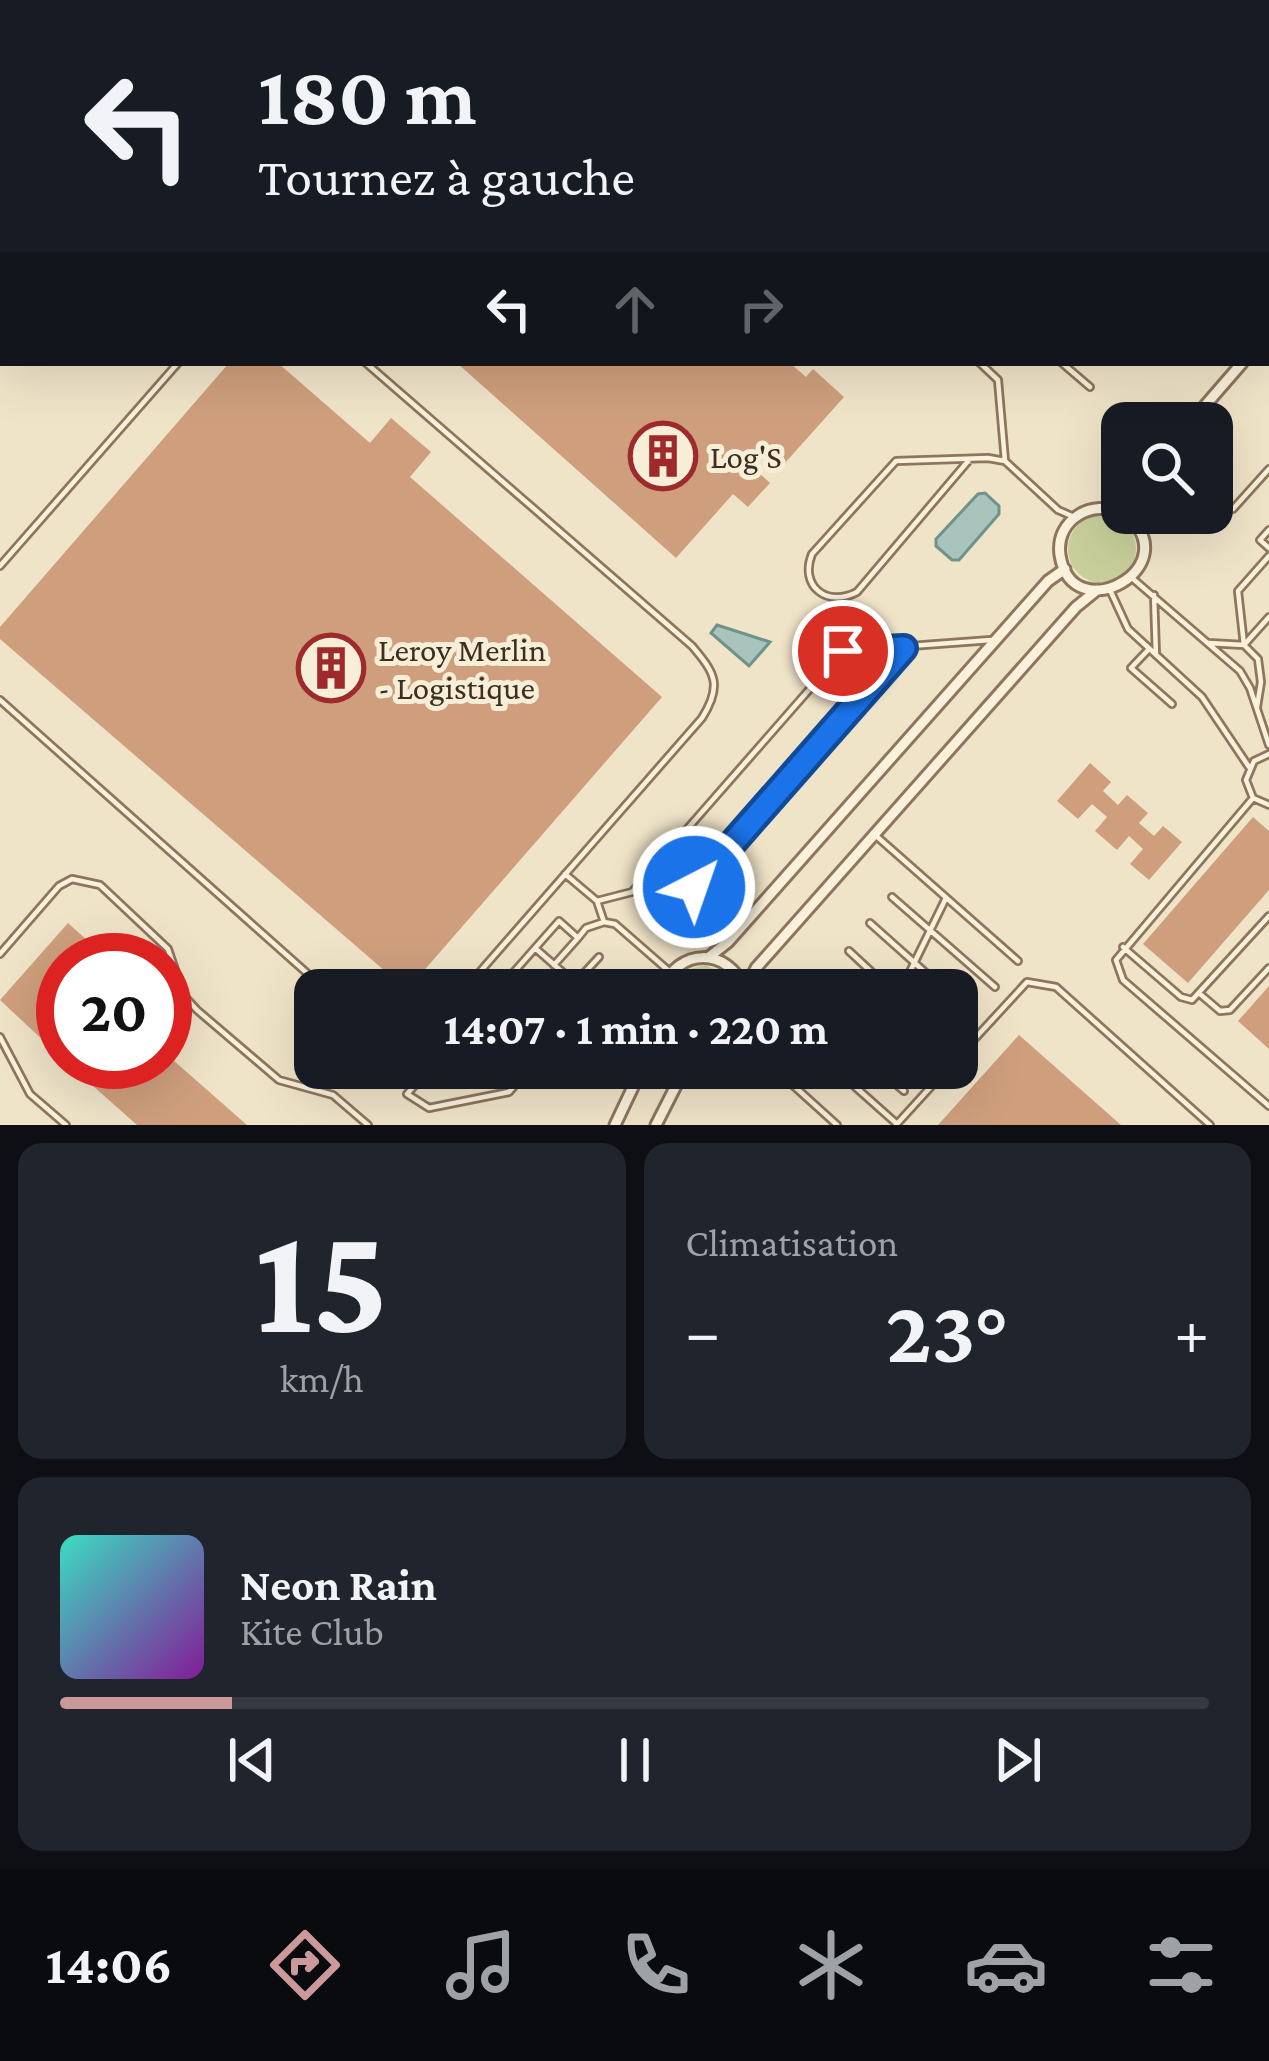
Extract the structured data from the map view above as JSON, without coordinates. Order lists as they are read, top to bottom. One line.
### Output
{"places":{"building":["Log'S","Leroy Merlin - Logistique"]},"page":{"turn":["180 m","Tournez à gauche"],"limit":"20","trip":"14:07 · 1 min · 220 m","tile":[["15","km/h"],"Climatisation"],"heat":["−","23°","+"],"song":["Neon Rain","Kite Club"],"tabs":"14:06"}}
